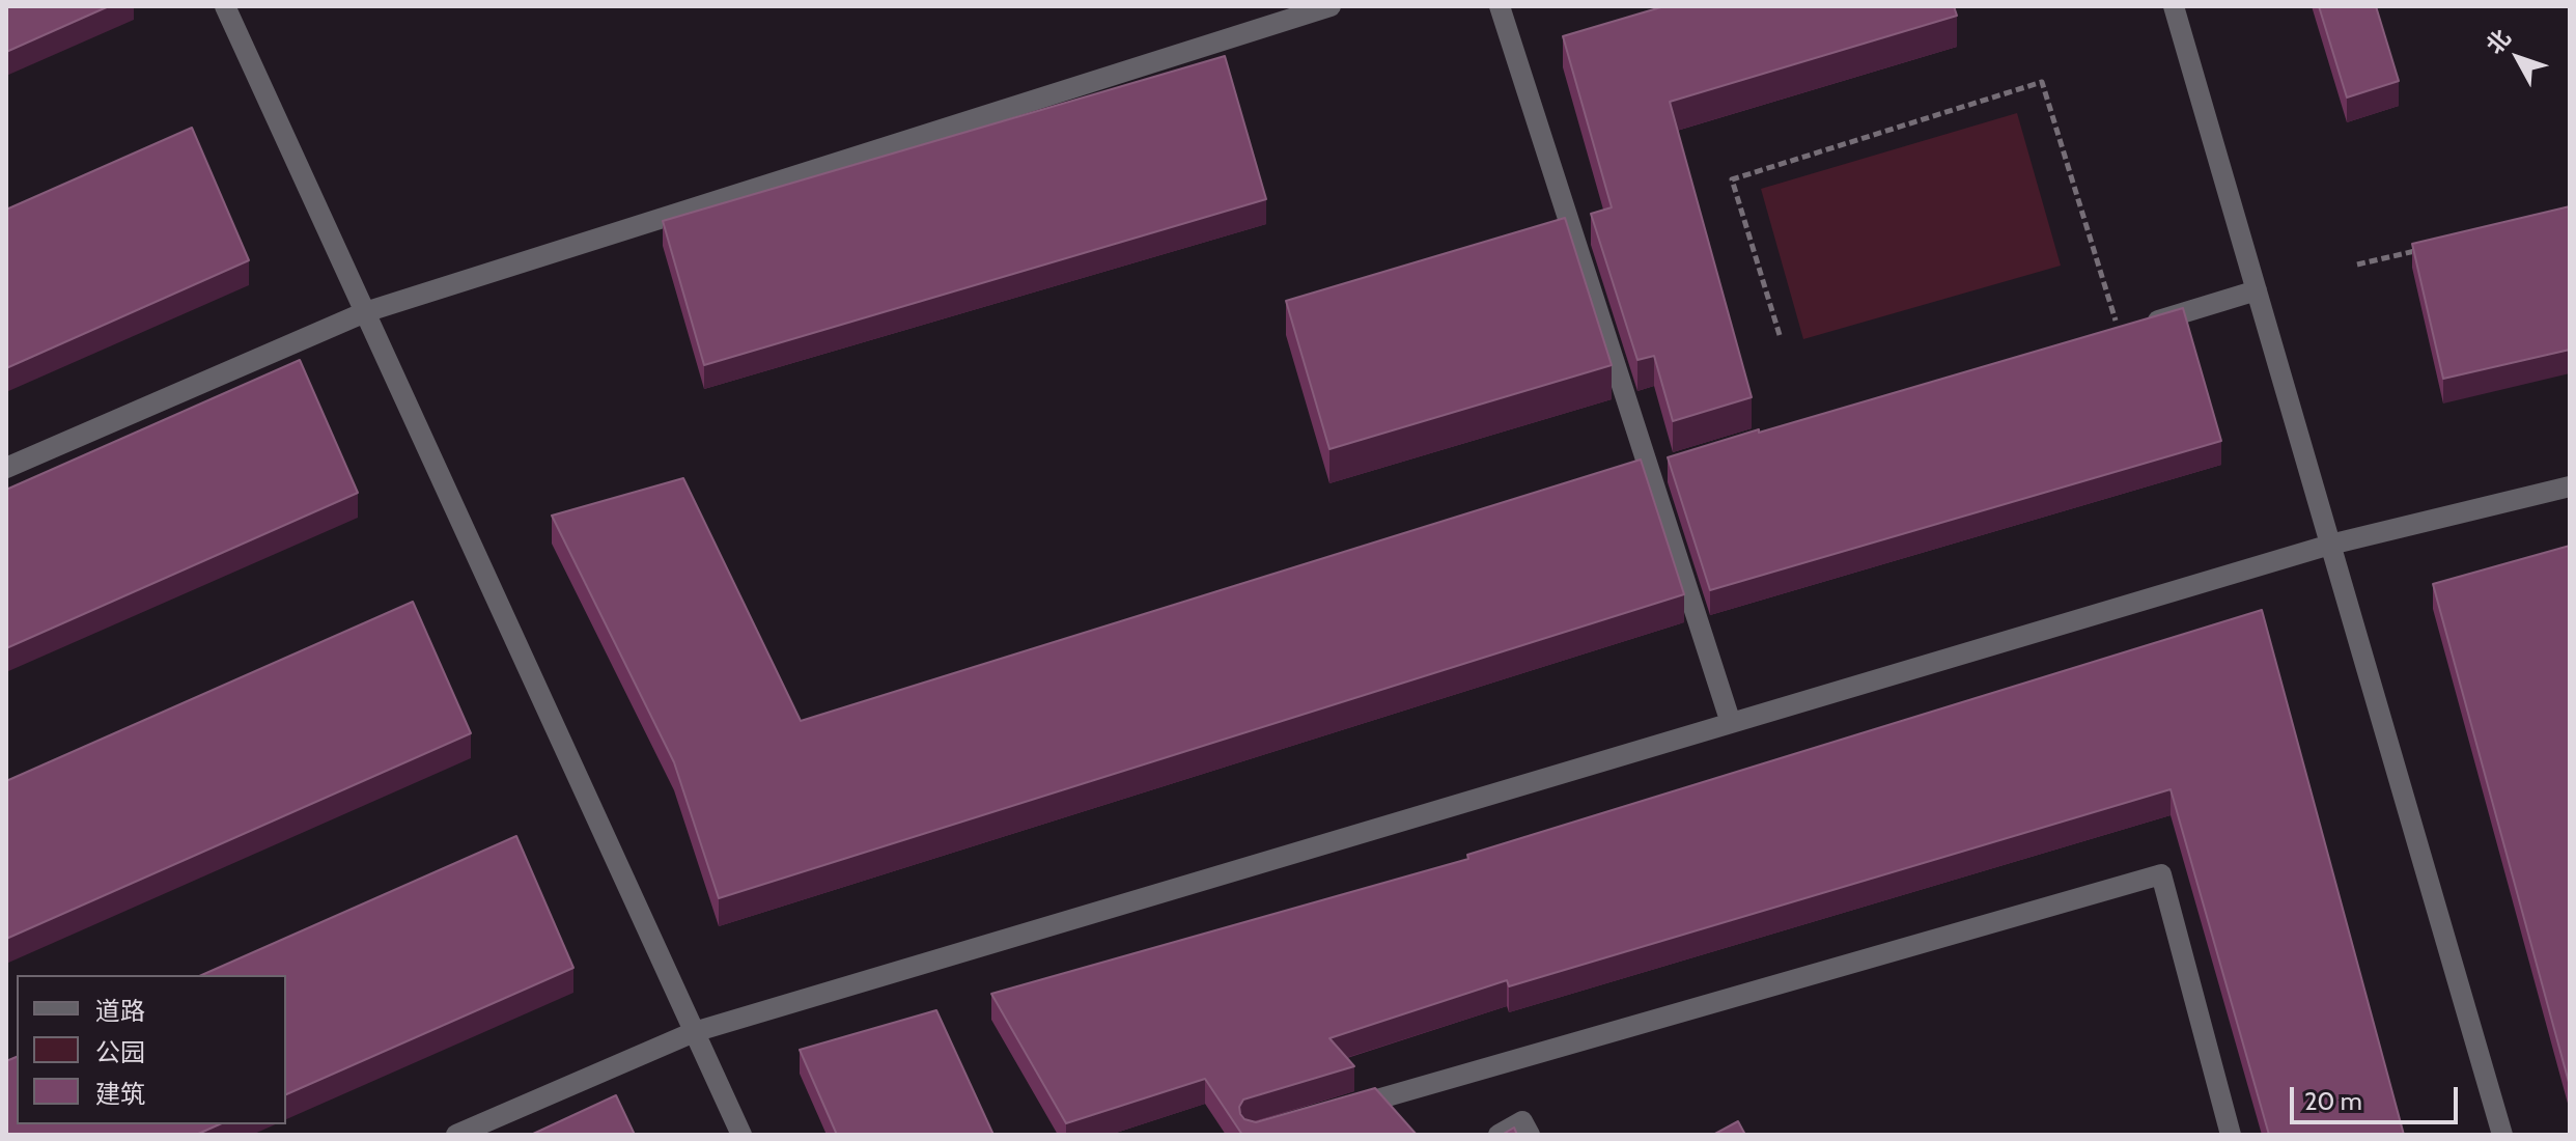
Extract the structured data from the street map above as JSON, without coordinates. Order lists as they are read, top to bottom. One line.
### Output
{"legend":["道路","公园","建筑"],"scale_bar":"20 m","north":"top left"}
